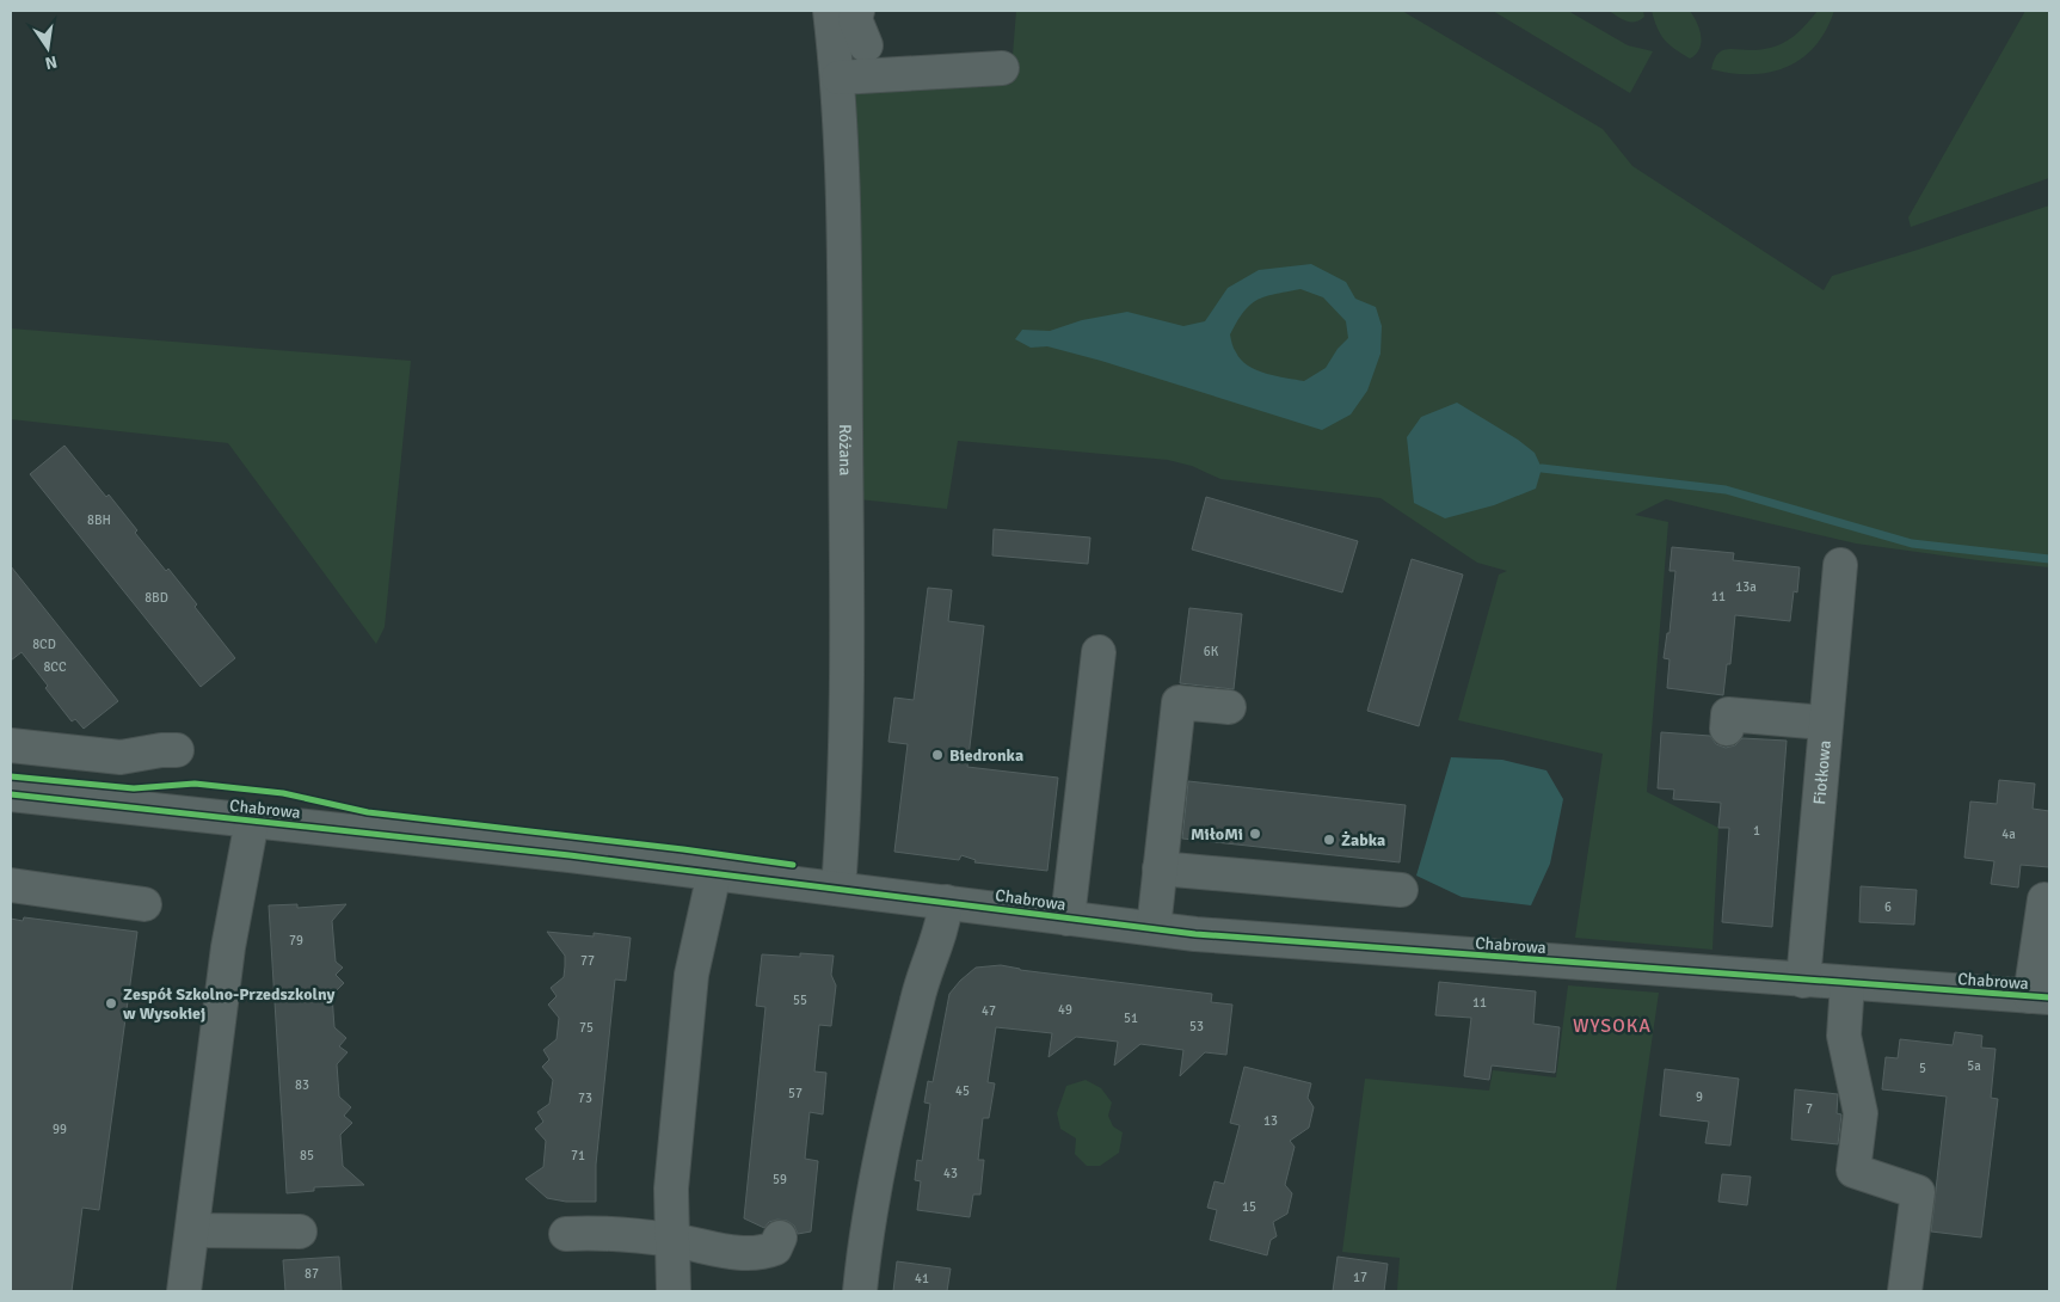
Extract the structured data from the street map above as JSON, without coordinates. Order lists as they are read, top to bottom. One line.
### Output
{"streets":{"street":["Różana","Fiołkowa","Chabrowa"]},"crossings":[["Różana","Chabrowa"],["Fiołkowa","Chabrowa"]],"districts":["WYSOKA"],"places":["Biedronka","MiłoMi","Żabka","Zespół Szkolno-Przedszkolny w Wysokiej"],"house_numbers":["8BH","13a","11","8BD","8CD","6K","8CC","1","4a","6","79","77","55","11","49","47","51","53","75","5a","5","83","45","57","9","73","7","13","99","85","71","43","59","15","87","17","41"],"north":"bottom"}
